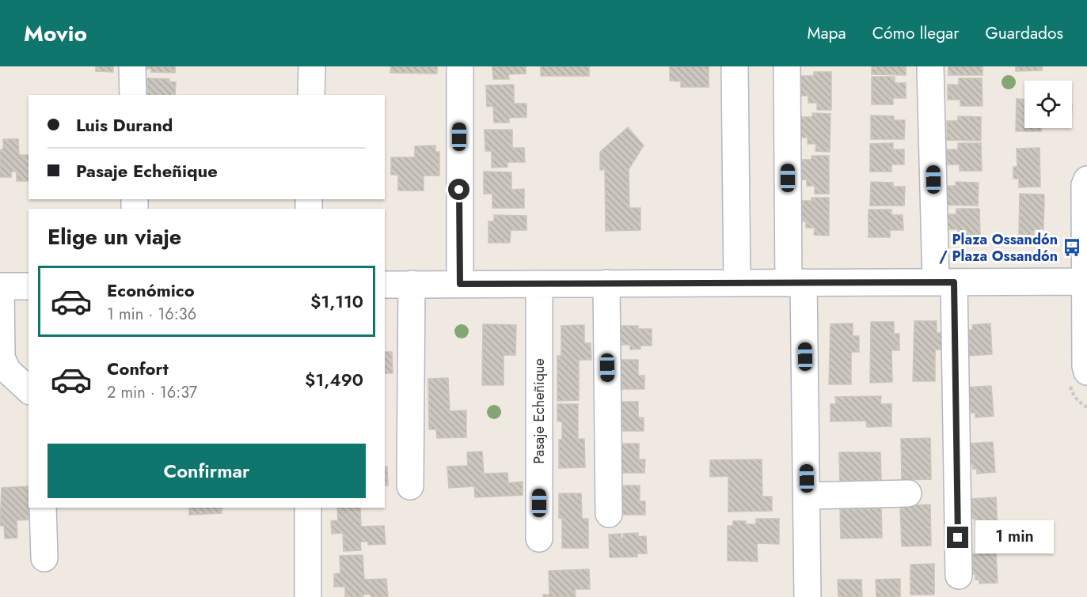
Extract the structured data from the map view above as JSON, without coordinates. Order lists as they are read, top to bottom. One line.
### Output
{"streets":{"street":["Pasaje Echeñique"]},"places":{"bus stop":["Plaza Ossandón / Plaza Ossandón"]},"page":{"header":"Movio","nav":["Mapa","Cómo llegar","Guardados"],"banner":["Luis Durand","Pasaje Echeñique"],"heading":"Elige un viaje","list":[{"name":"Económico","note":"1 min · 16:36","value":"$1,110"},{"name":"Confort","note":"2 min · 16:37","value":"$1,490"}],"buttons":"Confirmar","bubble":"1 min"}}
